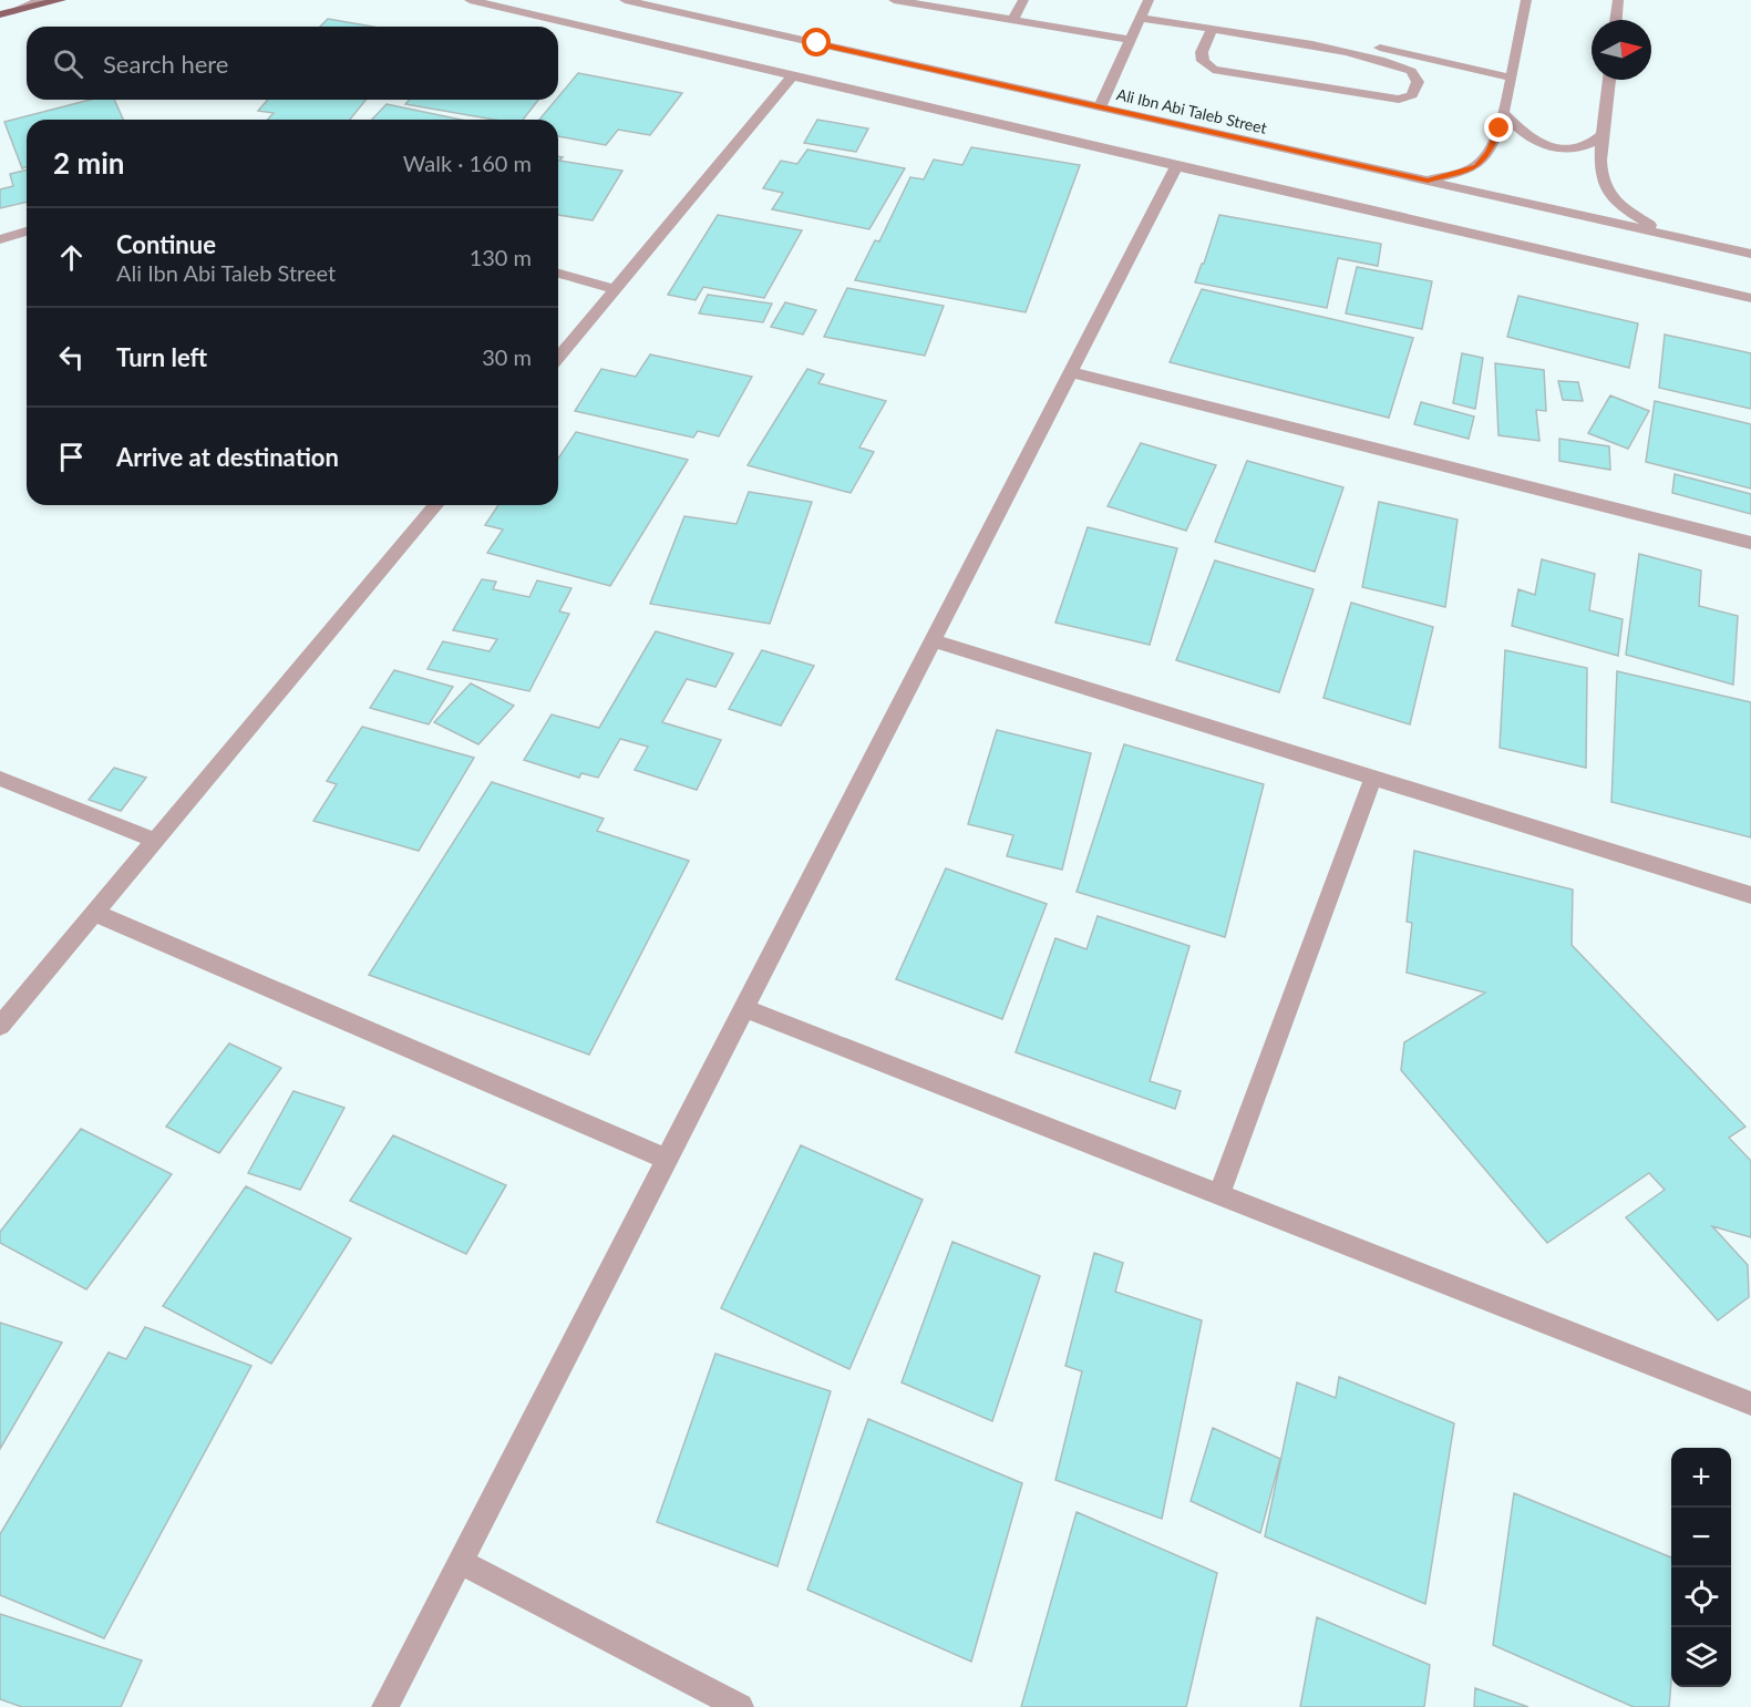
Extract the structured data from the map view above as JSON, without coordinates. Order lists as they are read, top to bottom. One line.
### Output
{"streets":{"street":["Ali Ibn Abi Taleb Street"]},"north":"right","page":{"search":"Search here","heading":["2 min","Walk · 160 m"],"list":[["Continue","Ali Ibn Abi Taleb Street","130 m"],["Turn left","30 m"],"Arrive at destination"],"map_buttons":["+","−"]}}
